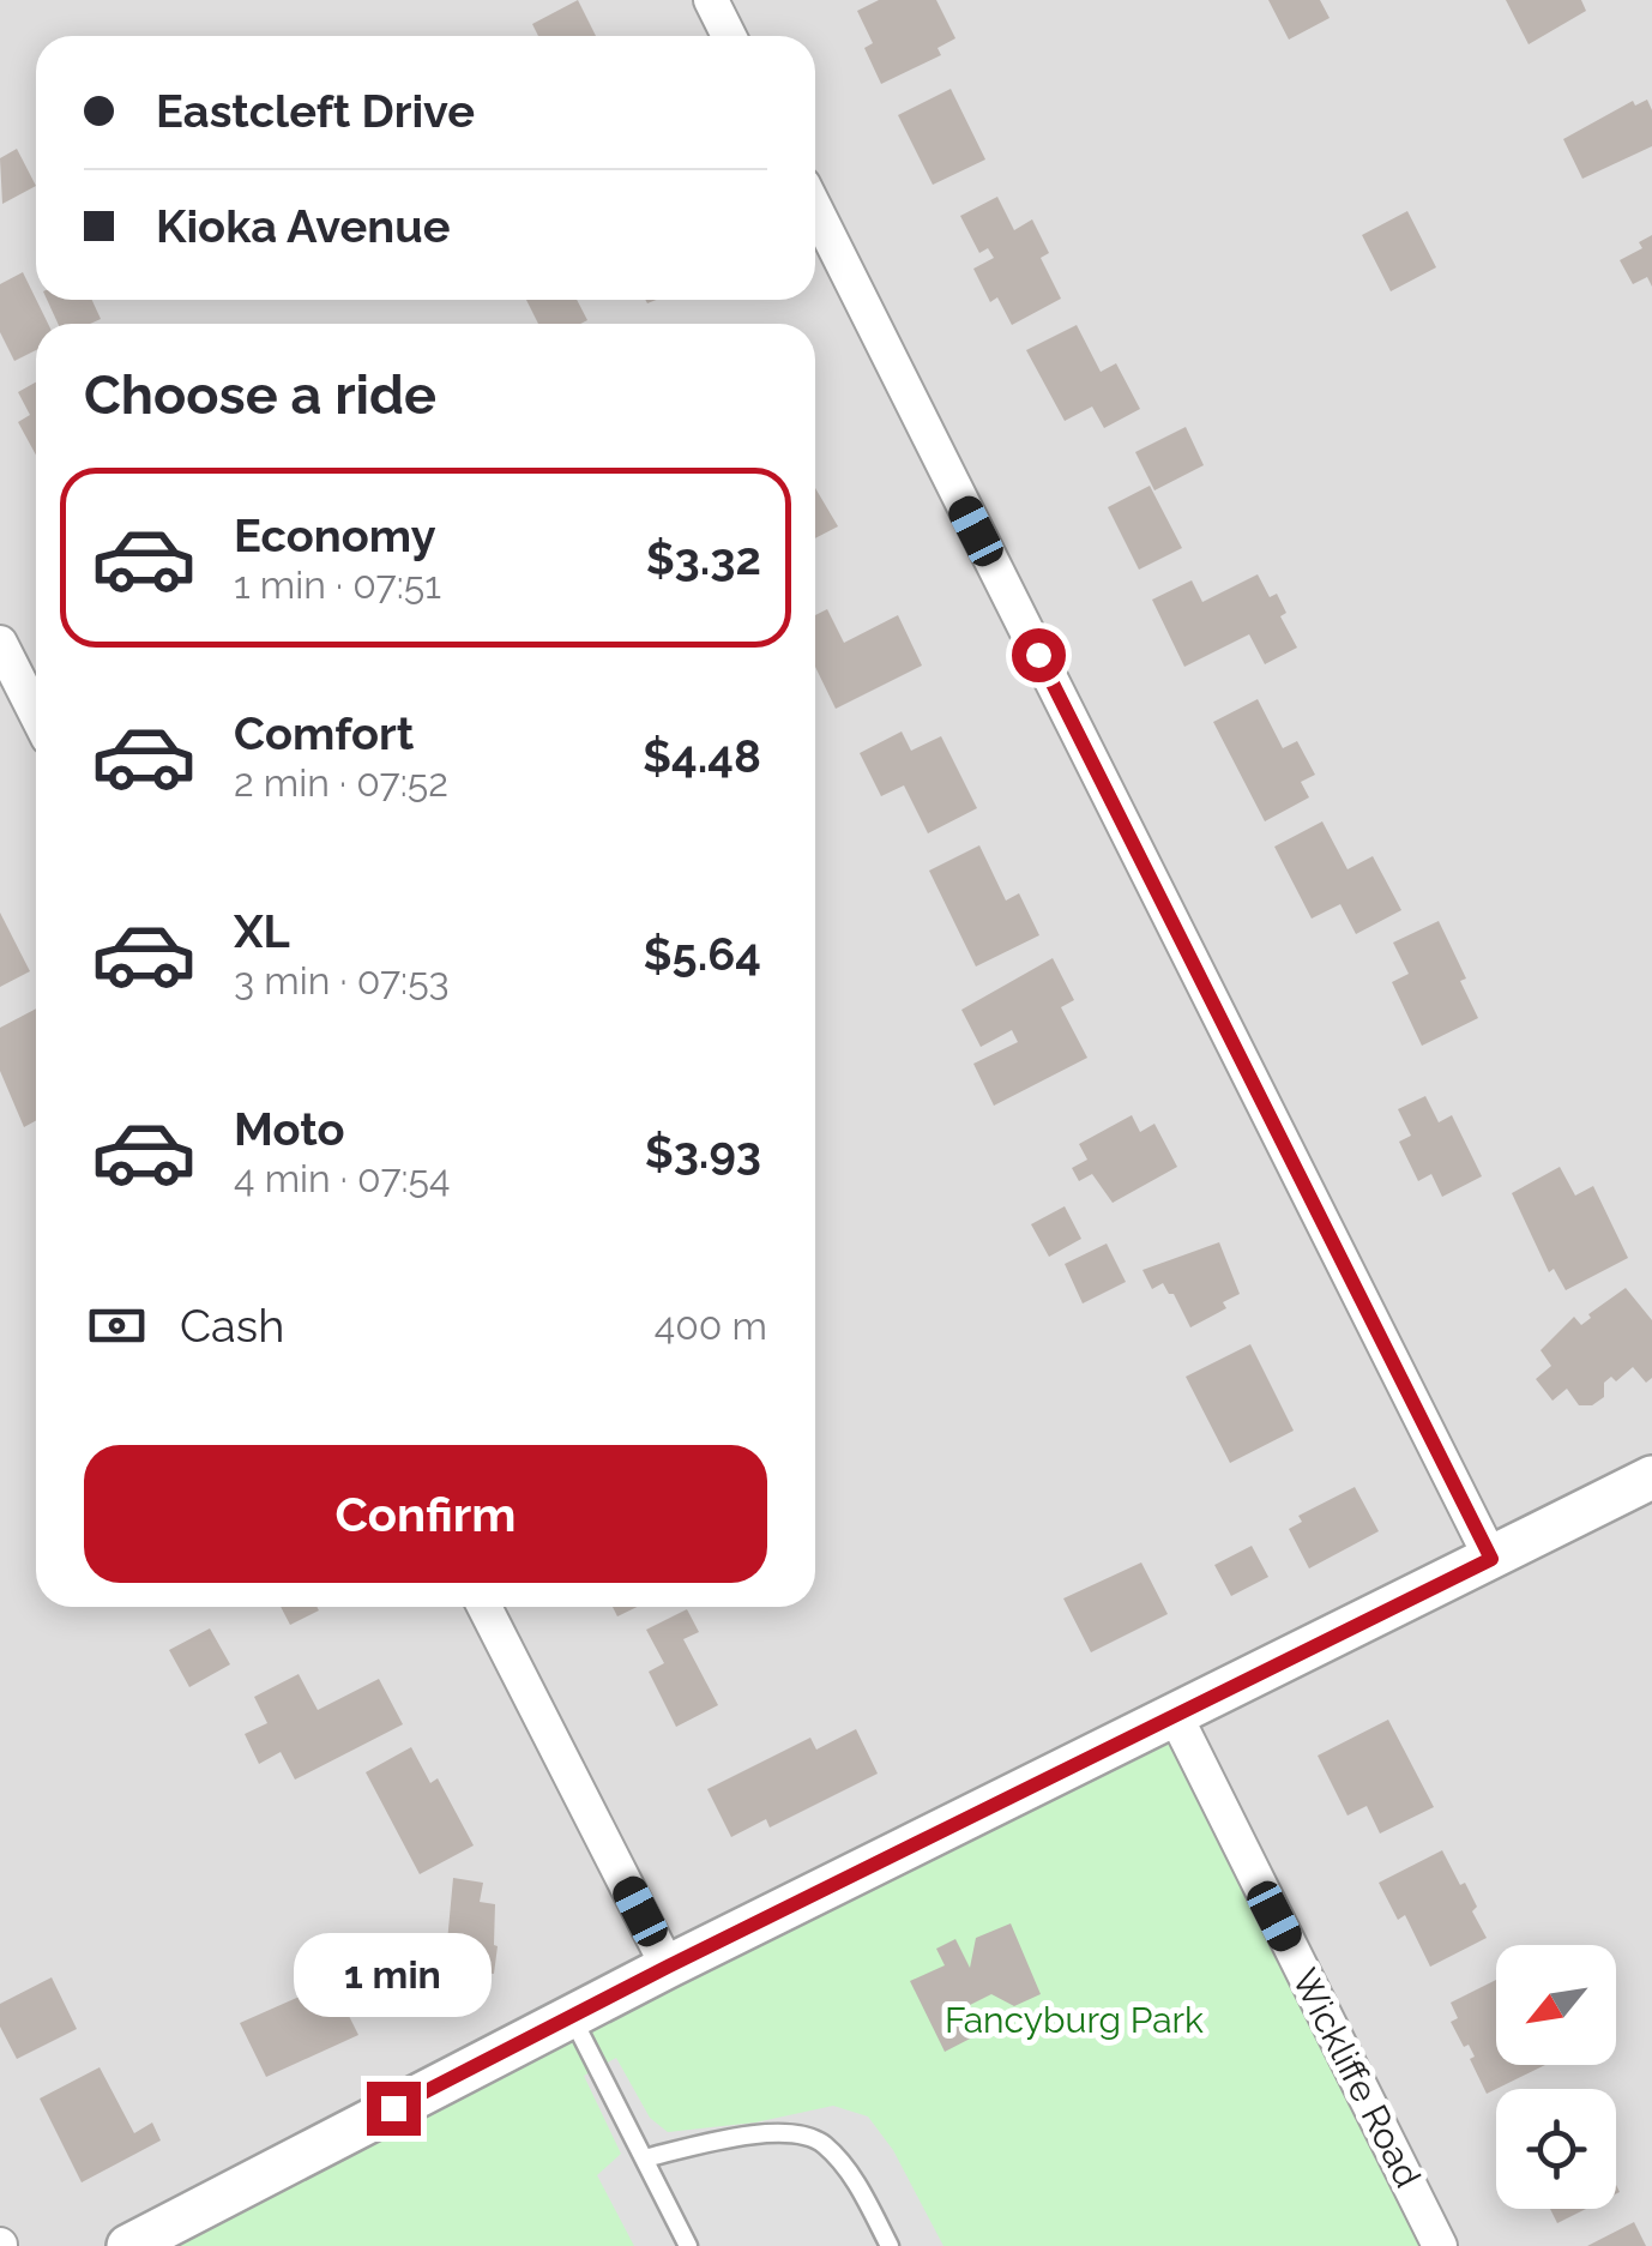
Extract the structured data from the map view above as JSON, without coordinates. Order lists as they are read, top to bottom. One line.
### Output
{"streets":{"street":["Wickliffe Road"]},"parks":["Fancyburg Park"],"north":"bottom left","page":{"banner":["Eastcleft Drive","Kioka Avenue"],"heading":"Choose a ride","list":[{"name":"Economy","note":"1 min · 07:51","value":"$3.32"},{"name":"Comfort","note":"2 min · 07:52","value":"$4.48"},{"name":"XL","note":"3 min · 07:53","value":"$5.64"},{"name":"Moto","note":"4 min · 07:54","value":"$3.93"}],"pay":["Cash","400 m"],"buttons":"Confirm","bubble":"1 min"}}
